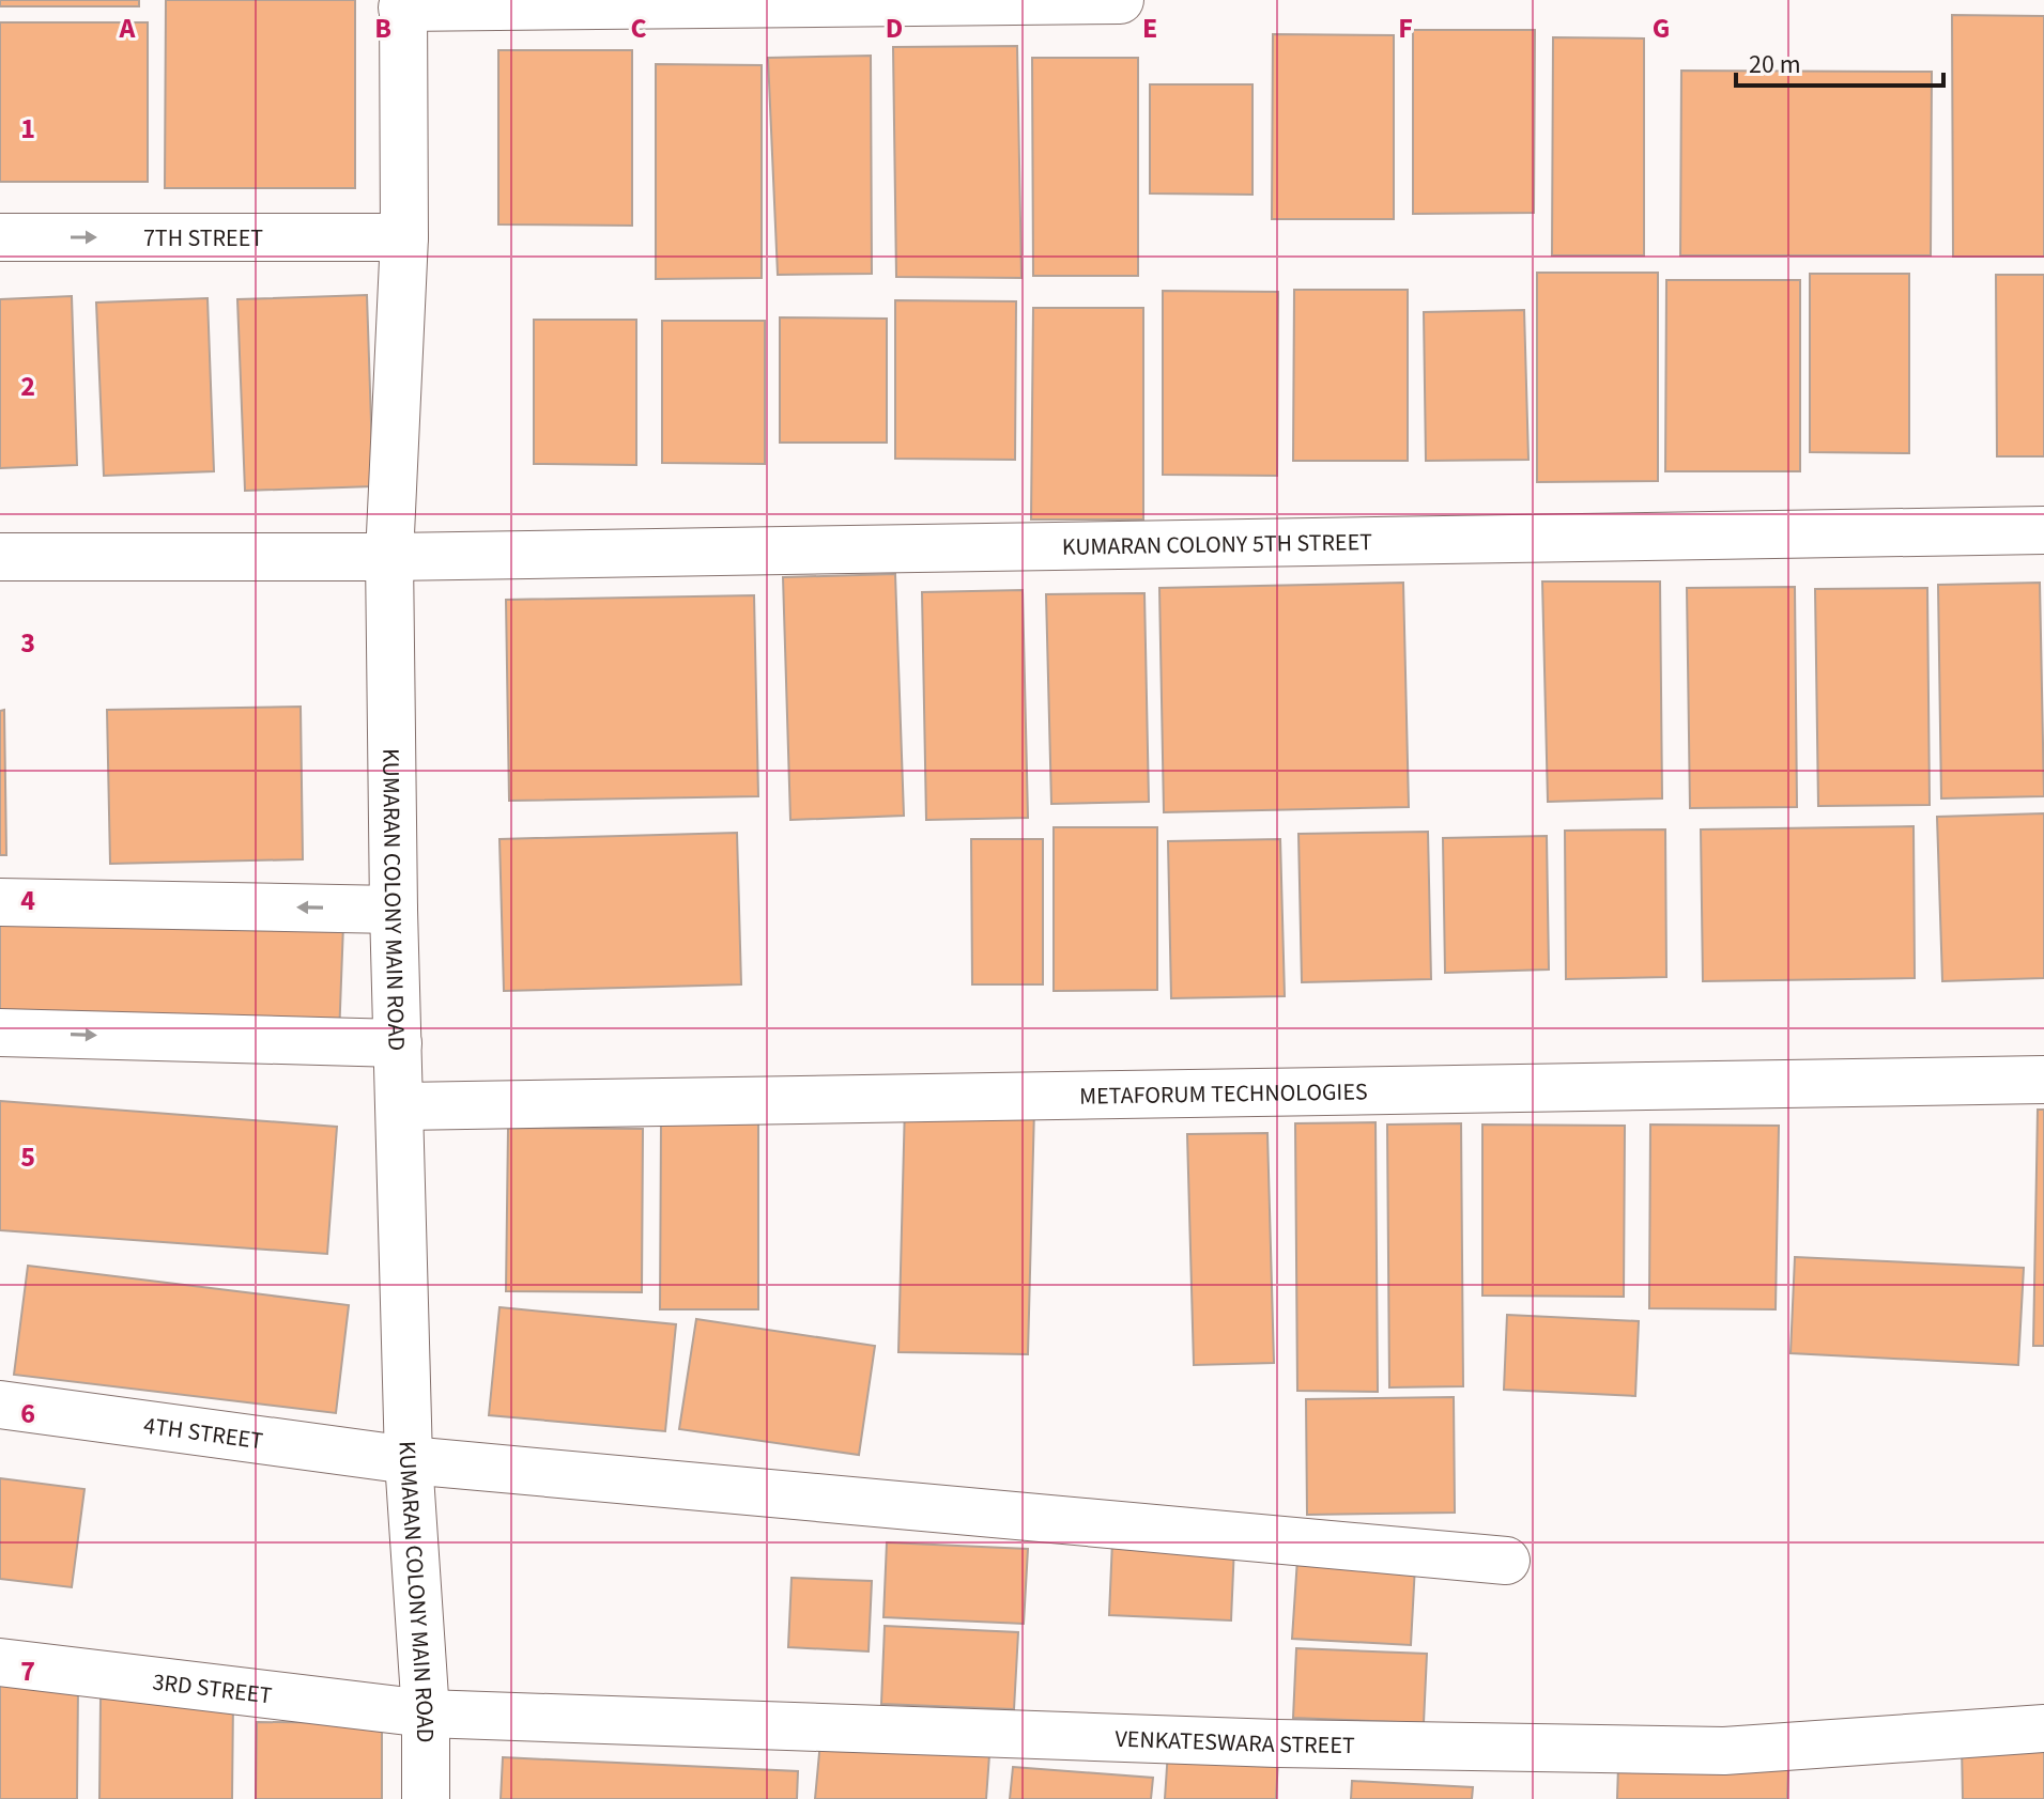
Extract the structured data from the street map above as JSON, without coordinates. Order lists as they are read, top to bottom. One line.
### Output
{"streets":{"street":["7TH STREET","KUMARAN COLONY 5TH STREET","KUMARAN COLONY MAIN ROAD","METAFORUM TECHNOLOGIES","4TH STREET","3RD STREET","VENKATESWARA STREET"]},"crossings":[["7TH STREET","KUMARAN COLONY MAIN ROAD"],["KUMARAN COLONY 5TH STREET","KUMARAN COLONY MAIN ROAD"],["KUMARAN COLONY MAIN ROAD","METAFORUM TECHNOLOGIES"],["KUMARAN COLONY MAIN ROAD","4TH STREET"],["KUMARAN COLONY MAIN ROAD","3RD STREET"],["KUMARAN COLONY MAIN ROAD","VENKATESWARA STREET"],["3RD STREET","VENKATESWARA STREET"]],"one_way":["7TH STREET"],"scale_bar":"20 m","grid":{"columns":["A","B","C","D","E","F","G"],"rows":["1","2","3","4","5","6","7"]}}
